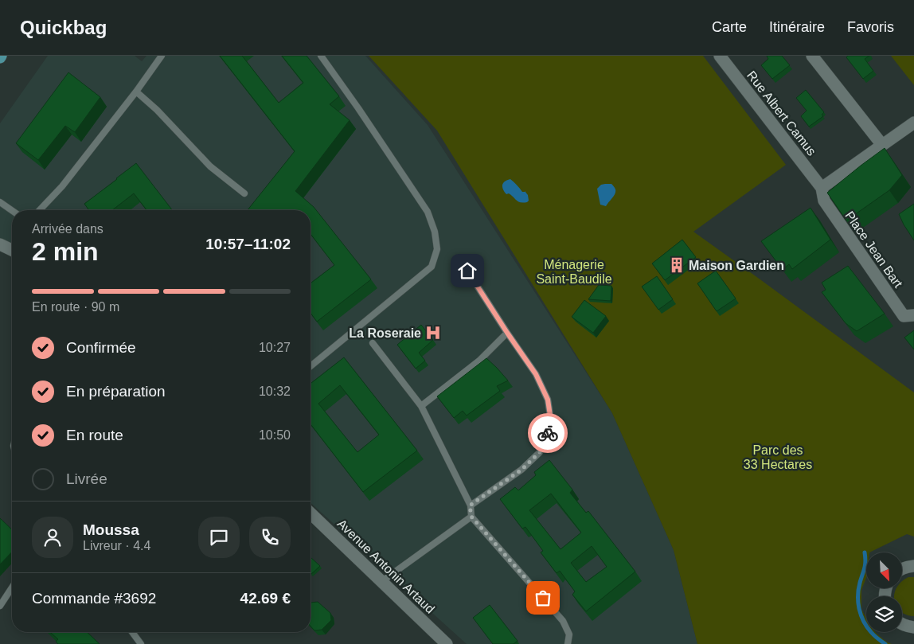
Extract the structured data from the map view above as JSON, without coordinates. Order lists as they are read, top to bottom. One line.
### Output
{"streets":{"street":["Rue Albert Camus","Place Jean Bart","Avenue Antonin Artaud"]},"crossings":[["Rue Albert Camus","Place Jean Bart"]],"parks":["Ménagerie Saint-Baudile","Parc des 33 Hectares"],"places":{"building":["Maison Gardien"],"hospital":["La Roseraie"]},"north":"bottom right","page":{"header":"Quickbag","nav":["Carte","Itinéraire","Favoris"],"heading":["2 min","Arrivée dans","10:57–11:02"],"panel":["Moussa","Livreur · 4.4","Commande #3692","42.69 €"],"bar":"En route · 90 m","list":[["Confirmée","10:27"],["En préparation","10:32"],["En route","10:50"],"Livrée"]}}
